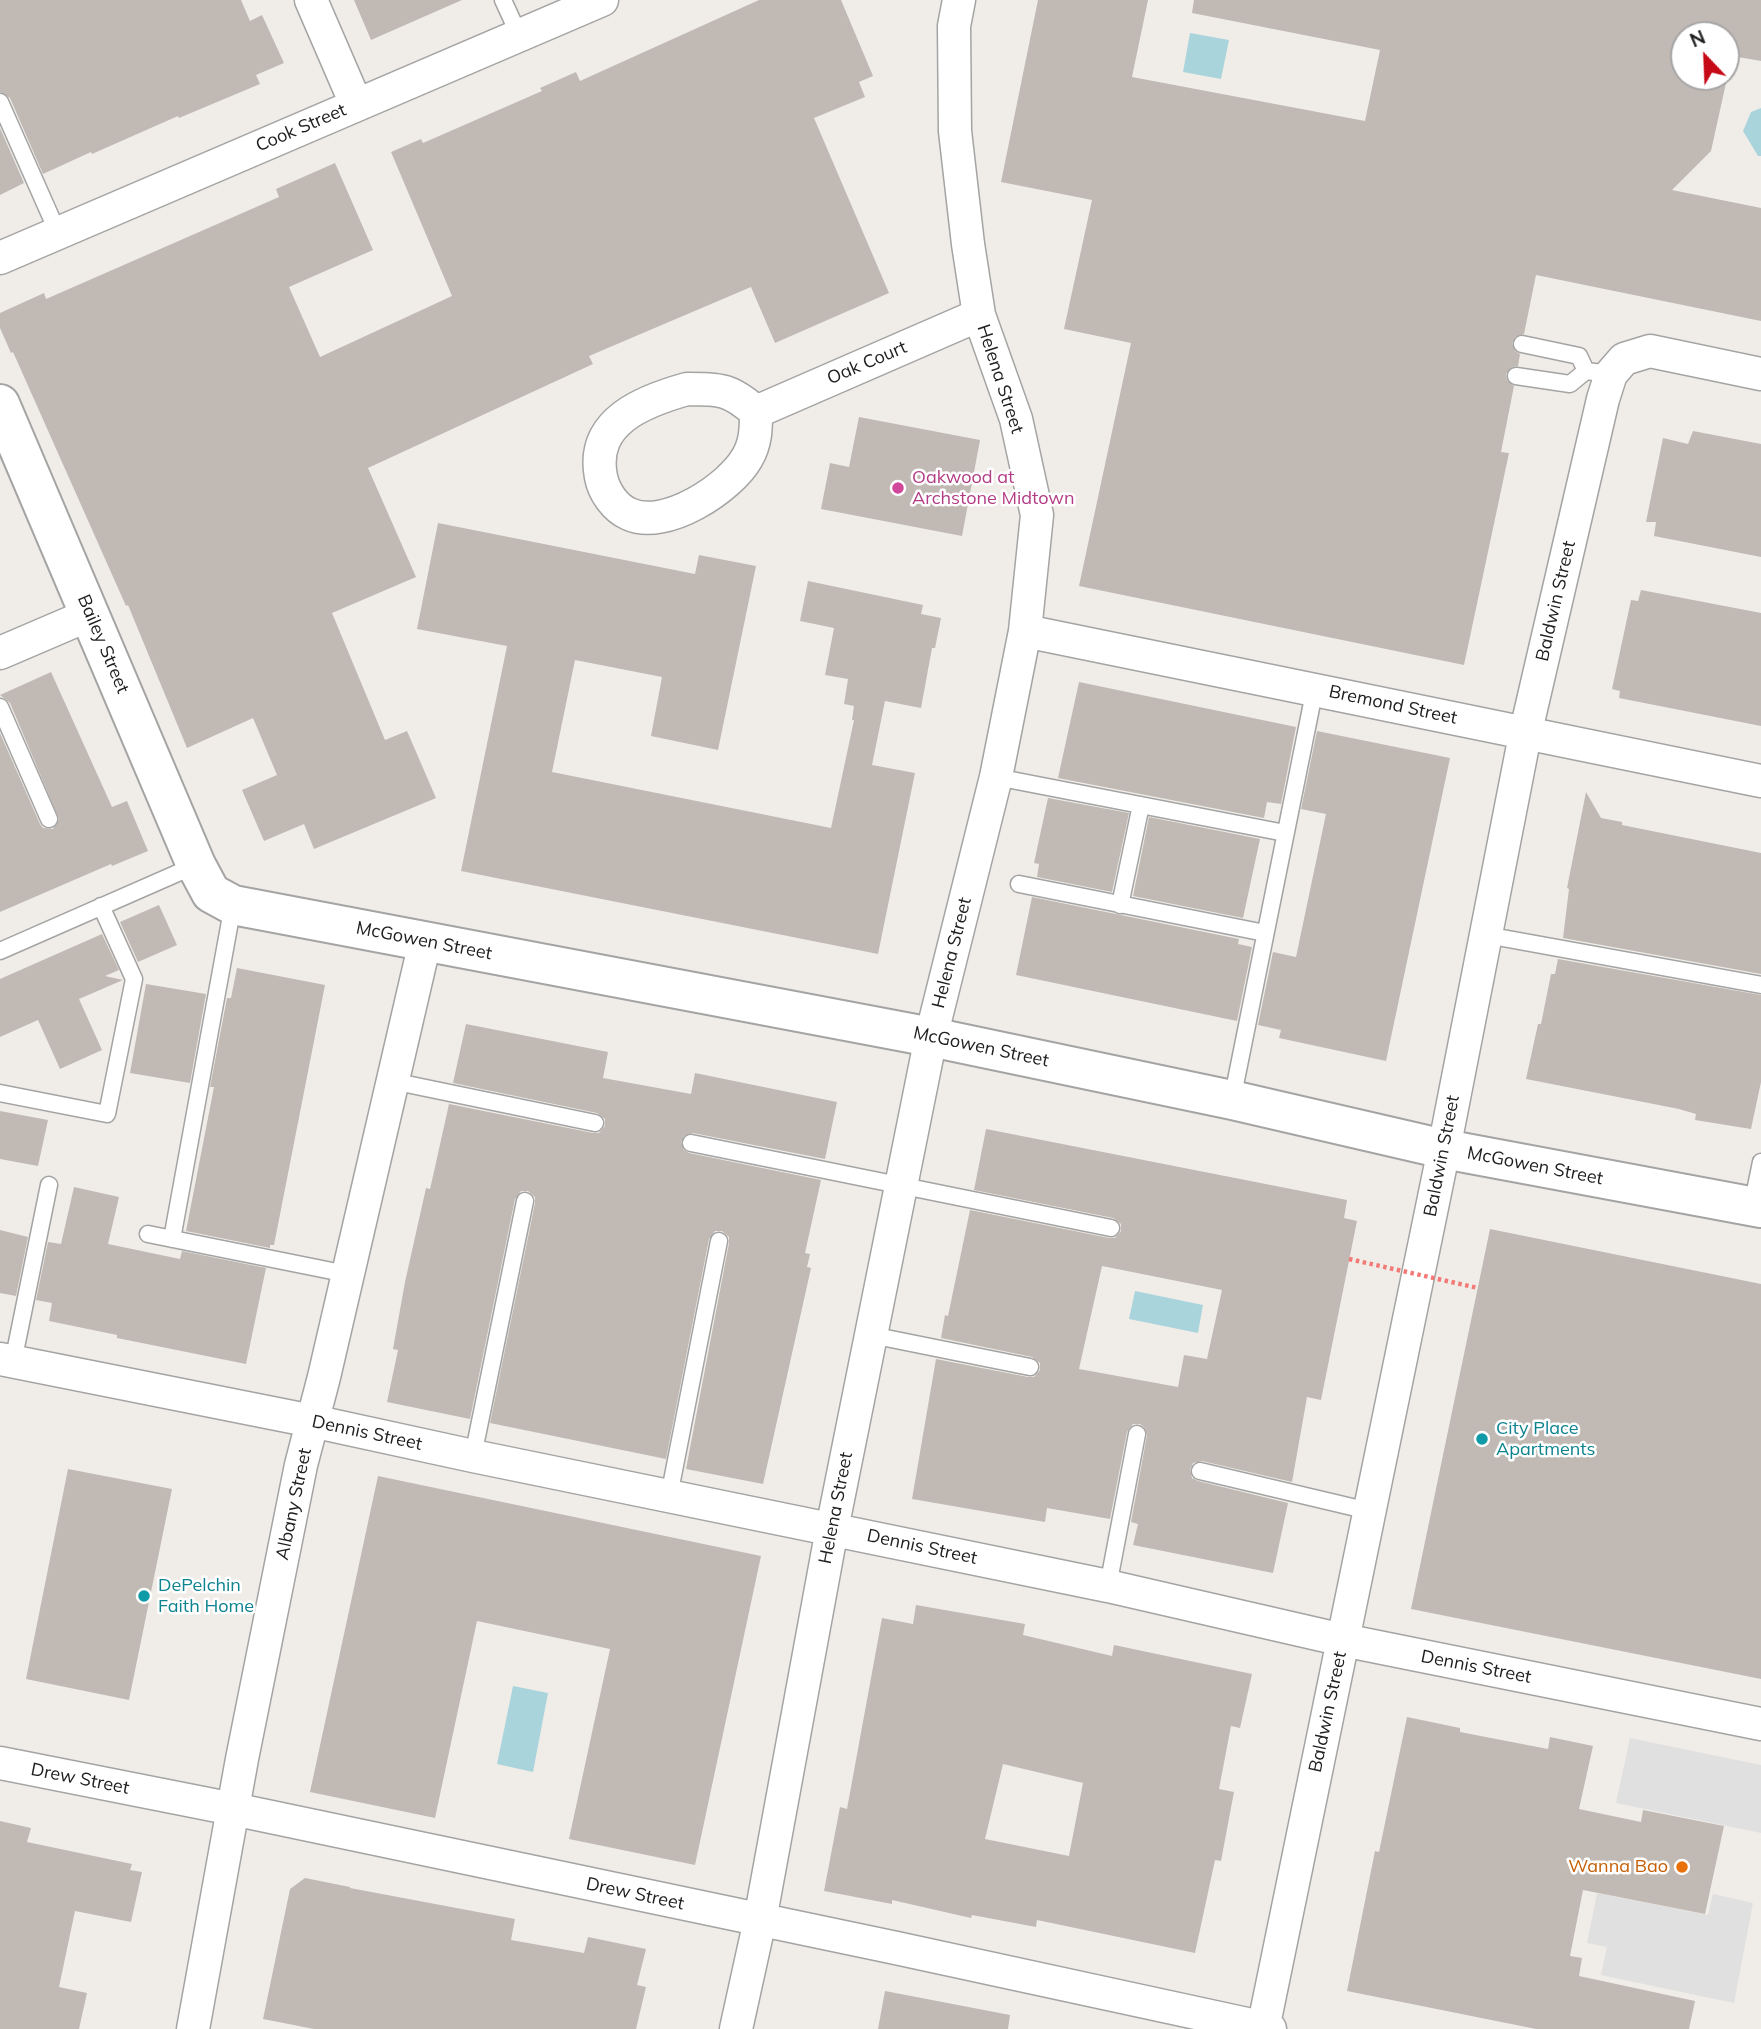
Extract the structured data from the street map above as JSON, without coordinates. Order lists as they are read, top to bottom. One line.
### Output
{"streets":{"street":["Cook Street","Oak Court","Helena Street","Baldwin Street","Bailey Street","Bremond Street","McGowen Street","Dennis Street","Albany Street","Drew Street"]},"crossings":[["Oak Court","Helena Street"],["Helena Street","Bremond Street"],["Helena Street","McGowen Street"],["Helena Street","Dennis Street"],["Helena Street","Drew Street"],["Baldwin Street","Bremond Street"],["Baldwin Street","McGowen Street"],["Baldwin Street","Dennis Street"],["Baldwin Street","Drew Street"],["Bailey Street","McGowen Street"],["McGowen Street","Albany Street"],["Dennis Street","Albany Street"],["Albany Street","Drew Street"]],"places":["Oakwood at Archstone Midtown","City Place Apartments","DePelchin Faith Home","Wanna Bao"],"north":"top left"}
